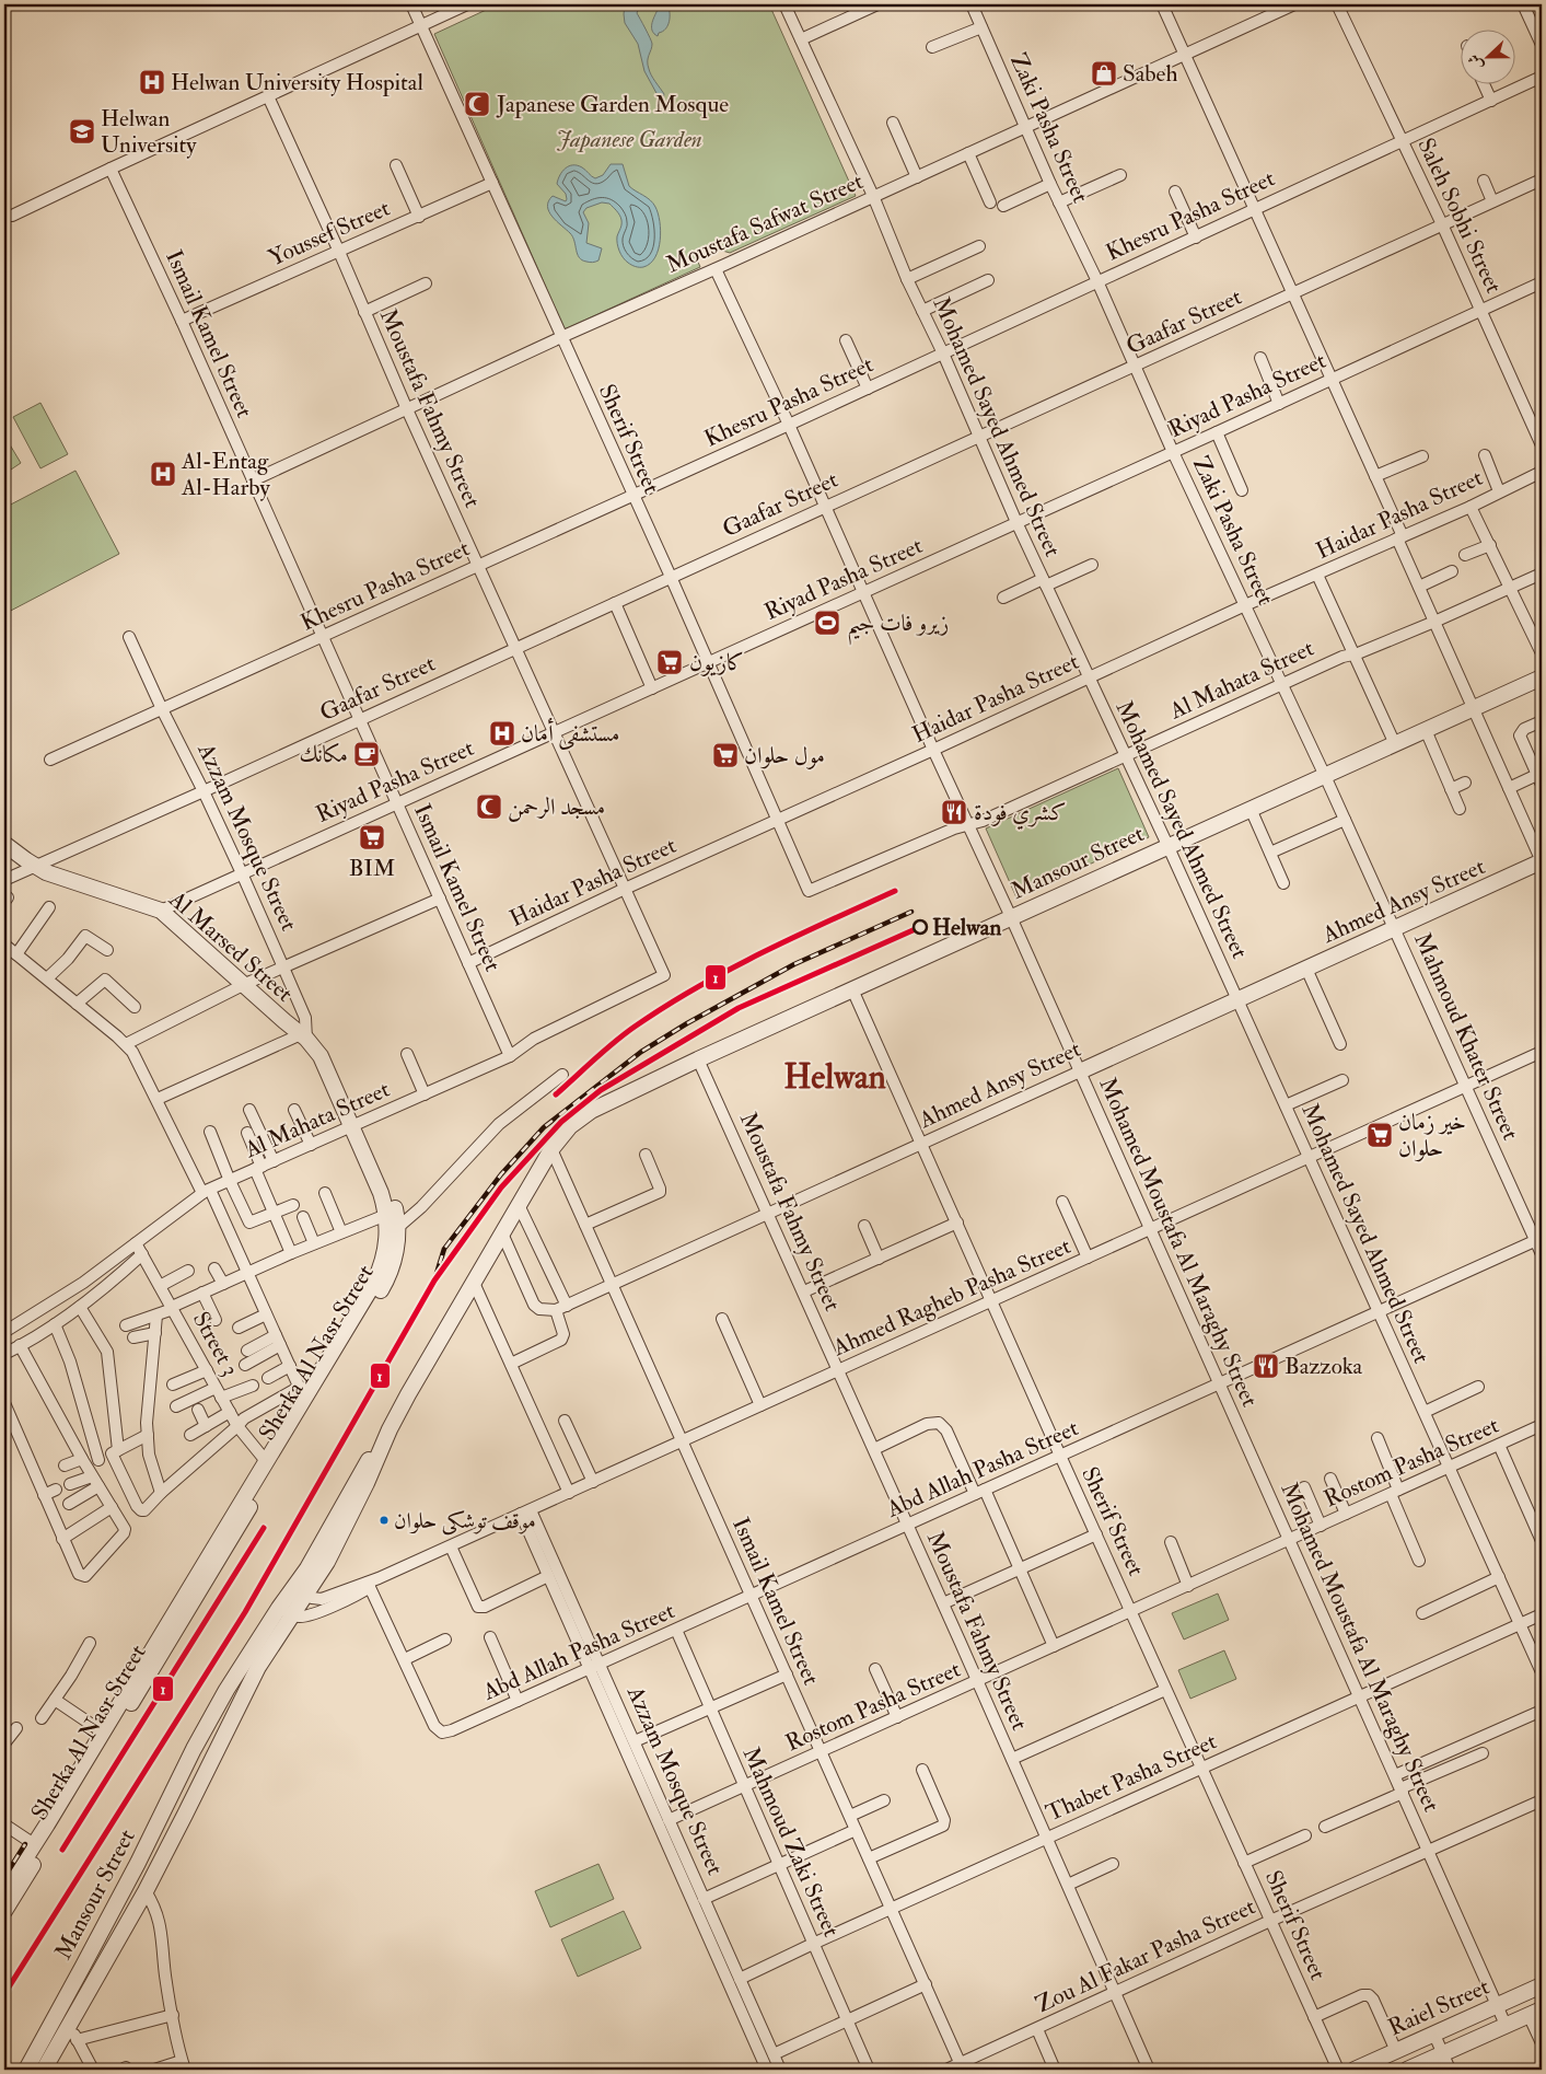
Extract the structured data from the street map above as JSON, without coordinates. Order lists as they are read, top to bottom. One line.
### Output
{"streets":{"street":["Zaki Pasha Street","Khesru Pasha Street","Saleh Sobhi Street","Moustafa Safwat Street","Youssef Street","Gaafar Street","Ismail Kamel Street","Riyad Pasha Street","Moustafa Fahmy Street","Mohamed Sayed Ahmed Street","Sherif Street","Haidar Pasha Street","Al Mahata Street","Azzam Mosque Street","Mansour Street","Ahmed Ansy Street","Al Marsed Street","Mahmoud Khater Street","Mohamed Moustafa Al Maraghy Street","Ahmed Ragheb Pasha Street","Street 3","Sherka Al Nasr Street","Rostom Pasha Street","Abd Allah Pasha Street","Thabet Pasha Street","Mahmoud Zaki Street","Zou Al Fakar Pasha Street","Raiel Street"]},"crossings":[["Zaki Pasha Street","Khesru Pasha Street"],["Zaki Pasha Street","Moustafa Safwat Street"],["Zaki Pasha Street","Gaafar Street"],["Zaki Pasha Street","Riyad Pasha Street"],["Zaki Pasha Street","Haidar Pasha Street"],["Zaki Pasha Street","Al Mahata Street"],["Zaki Pasha Street","Mansour Street"],["Zaki Pasha Street","Mahmoud Khater Street"],["Khesru Pasha Street","Saleh Sobhi Street"],["Khesru Pasha Street","Ismail Kamel Street"],["Khesru Pasha Street","Moustafa Fahmy Street"],["Khesru Pasha Street","Mohamed Sayed Ahmed Street"],["Khesru Pasha Street","Sherif Street"],["Khesru Pasha Street","Azzam Mosque Street"],["Khesru Pasha Street","Mohamed Moustafa Al Maraghy Street"],["Saleh Sobhi Street","Gaafar Street"],["Saleh Sobhi Street","Riyad Pasha Street"],["Moustafa Safwat Street","Ismail Kamel Street"],["Moustafa Safwat Street","Moustafa Fahmy Street"],["Moustafa Safwat Street","Mohamed Sayed Ahmed Street"],["Moustafa Safwat Street","Sherif Street"],["Moustafa Safwat Street","Mohamed Moustafa Al Maraghy Street"],["Youssef Street","Ismail Kamel Street"],["Youssef Street","Moustafa Fahmy Street"],["Youssef Street","Sherif Street"],["Gaafar Street","Ismail Kamel Street"],["Gaafar Street","Moustafa Fahmy Street"],["Gaafar Street","Mohamed Sayed Ahmed Street"],["Gaafar Street","Sherif Street"],["Gaafar Street","Azzam Mosque Street"],["Gaafar Street","Al Marsed Street"],["Gaafar Street","Mohamed Moustafa Al Maraghy Street"],["Ismail Kamel Street","Riyad Pasha Street"],["Ismail Kamel Street","Haidar Pasha Street"],["Ismail Kamel Street","Al Mahata Street"],["Ismail Kamel Street","Mansour Street"],["Ismail Kamel Street","Ahmed Ansy Street"],["Ismail Kamel Street","Ahmed Ragheb Pasha Street"],["Ismail Kamel Street","Rostom Pasha Street"],["Ismail Kamel Street","Abd Allah Pasha Street"],["Ismail Kamel Street","Thabet Pasha Street"],["Ismail Kamel Street","Zou Al Fakar Pasha Street"],["Riyad Pasha Street","Moustafa Fahmy Street"],["Riyad Pasha Street","Mohamed Sayed Ahmed Street"],["Riyad Pasha Street","Sherif Street"],["Riyad Pasha Street","Azzam Mosque Street"],["Riyad Pasha Street","Al Marsed Street"],["Riyad Pasha Street","Mohamed Moustafa Al Maraghy Street"],["Moustafa Fahmy Street","Haidar Pasha Street"],["Moustafa Fahmy Street","Al Mahata Street"],["Moustafa Fahmy Street","Mansour Street"],["Moustafa Fahmy Street","Ahmed Ansy Street"],["Moustafa Fahmy Street","Ahmed Ragheb Pasha Street"],["Moustafa Fahmy Street","Rostom Pasha Street"],["Moustafa Fahmy Street","Abd Allah Pasha Street"],["Moustafa Fahmy Street","Thabet Pasha Street"],["Moustafa Fahmy Street","Zou Al Fakar Pasha Street"],["Mohamed Sayed Ahmed Street","Haidar Pasha Street"],["Mohamed Sayed Ahmed Street","Al Mahata Street"],["Mohamed Sayed Ahmed Street","Mansour Street"],["Mohamed Sayed Ahmed Street","Ahmed Ansy Street"],["Mohamed Sayed Ahmed Street","Ahmed Ragheb Pasha Street"],["Mohamed Sayed Ahmed Street","Rostom Pasha Street"],["Mohamed Sayed Ahmed Street","Abd Allah Pasha Street"],["Mohamed Sayed Ahmed Street","Thabet Pasha Street"],["Sherif Street","Haidar Pasha Street"],["Sherif Street","Al Mahata Street"],["Sherif Street","Mansour Street"],["Sherif Street","Ahmed Ansy Street"],["Sherif Street","Ahmed Ragheb Pasha Street"],["Sherif Street","Rostom Pasha Street"],["Sherif Street","Abd Allah Pasha Street"],["Sherif Street","Thabet Pasha Street"],["Sherif Street","Zou Al Fakar Pasha Street"],["Haidar Pasha Street","Mohamed Moustafa Al Maraghy Street"],["Al Mahata Street","Mohamed Moustafa Al Maraghy Street"],["Al Mahata Street","Street 3"],["Al Mahata Street","Sherka Al Nasr Street"],["Azzam Mosque Street","Al Marsed Street"],["Azzam Mosque Street","Ahmed Ragheb Pasha Street"],["Azzam Mosque Street","Sherka Al Nasr Street"],["Azzam Mosque Street","Rostom Pasha Street"],["Azzam Mosque Street","Abd Allah Pasha Street"],["Azzam Mosque Street","Thabet Pasha Street"],["Mansour Street","Mahmoud Khater Street"],["Mansour Street","Mohamed Moustafa Al Maraghy Street"],["Mansour Street","Ahmed Ragheb Pasha Street"],["Ahmed Ansy Street","Mahmoud Khater Street"],["Ahmed Ansy Street","Mohamed Moustafa Al Maraghy Street"],["Al Marsed Street","Sherka Al Nasr Street"],["Mahmoud Khater Street","Ahmed Ragheb Pasha Street"],["Mahmoud Khater Street","Abd Allah Pasha Street"],["Mohamed Moustafa Al Maraghy Street","Ahmed Ragheb Pasha Street"],["Mohamed Moustafa Al Maraghy Street","Rostom Pasha Street"],["Mohamed Moustafa Al Maraghy Street","Abd Allah Pasha Street"],["Mohamed Moustafa Al Maraghy Street","Thabet Pasha Street"],["Mohamed Moustafa Al Maraghy Street","Zou Al Fakar Pasha Street"],["Mohamed Moustafa Al Maraghy Street","Raiel Street"],["Street 3","Sherka Al Nasr Street"],["Rostom Pasha Street","Mahmoud Zaki Street"],["Abd Allah Pasha Street","Mahmoud Zaki Street"],["Thabet Pasha Street","Mahmoud Zaki Street"]],"districts":["Helwan"],"parks":["Japanese Garden"],"places":{"shop":["Sabeh"],"hospital":["Helwan University Hospital","Al-Entag Al-Harby","مستشفى أمان"],"mosque":["Japanese Garden Mosque","مسجد الرحمن"],"school or university":["Helwan University"],"sports":["زيرو فات جيم"],"supermarket":["كازيون","مول حلوان","BIM","خير زمان حلوان"],"cafe":["مكانك"],"restaurant":["كشري فودة","Bazzoka"],"other":["Helwan","موقف توشكى حلوان"]},"lines":["transit line 1"],"north":"left"}
